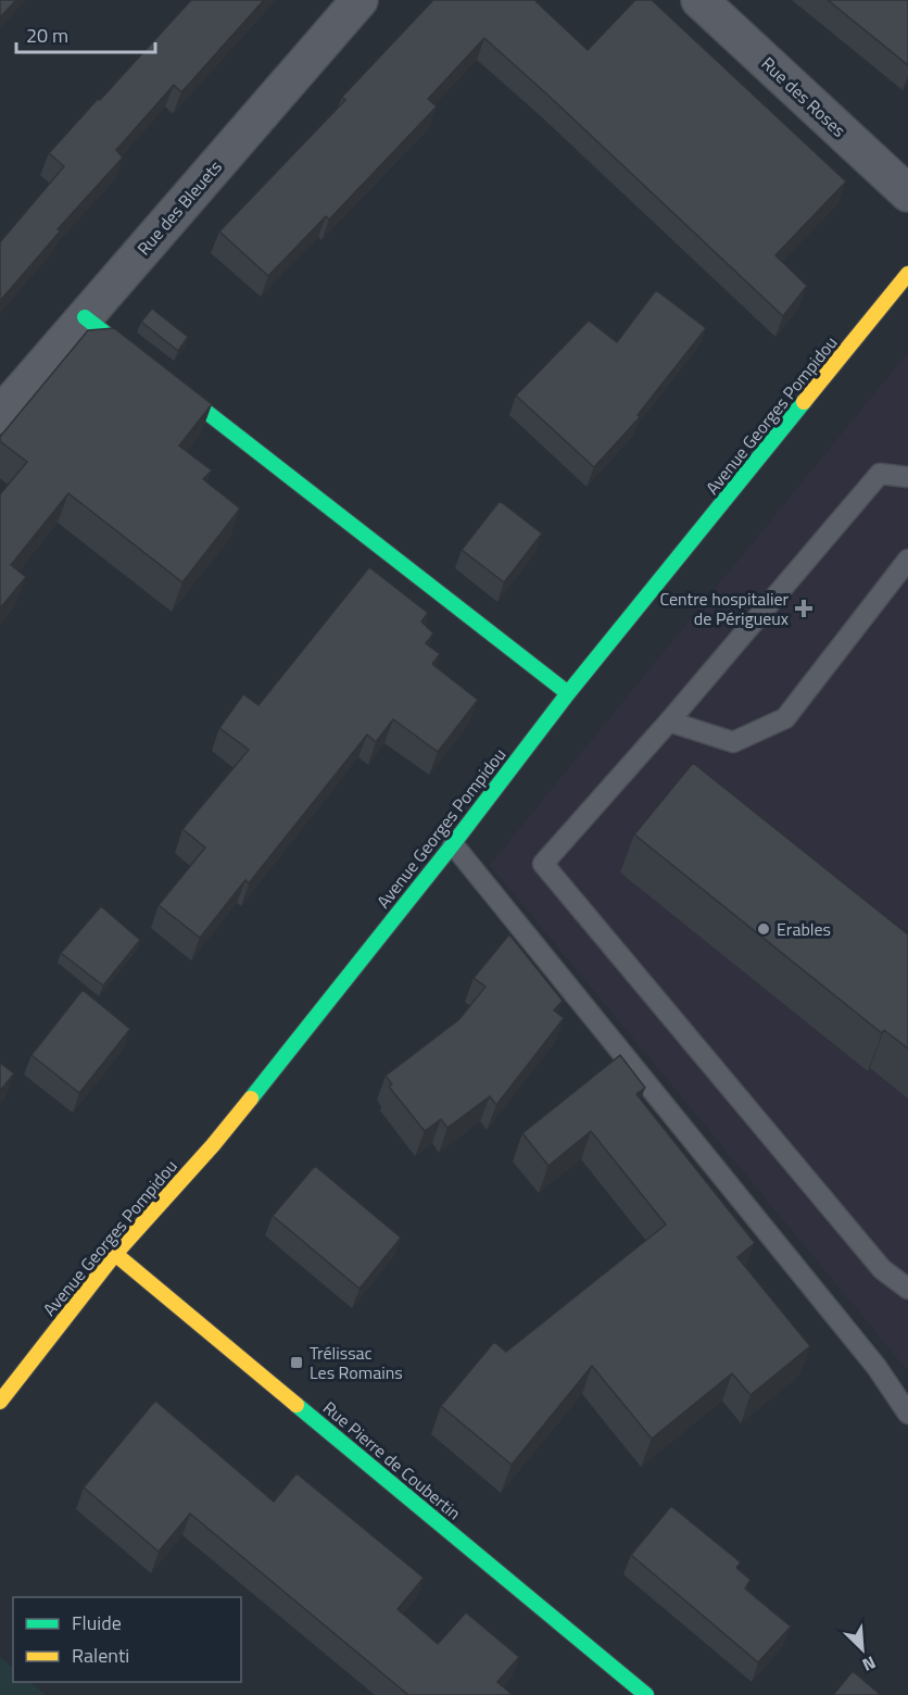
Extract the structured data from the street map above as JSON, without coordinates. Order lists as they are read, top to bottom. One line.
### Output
{"streets":{"main road":["Avenue Georges Pompidou","Rue Pierre de Coubertin"],"street":["Rue des Roses","Rue des Bleuets"]},"crossings":[["Avenue Georges Pompidou","Rue Pierre de Coubertin"]],"places":{"health":["Centre hospitalier de Périgueux"],"other":["Erables"],"transit":["Trélissac Les Romains"]},"legend":["Fluide","Ralenti"],"scale_bar":"20 m","north":"bottom right"}
